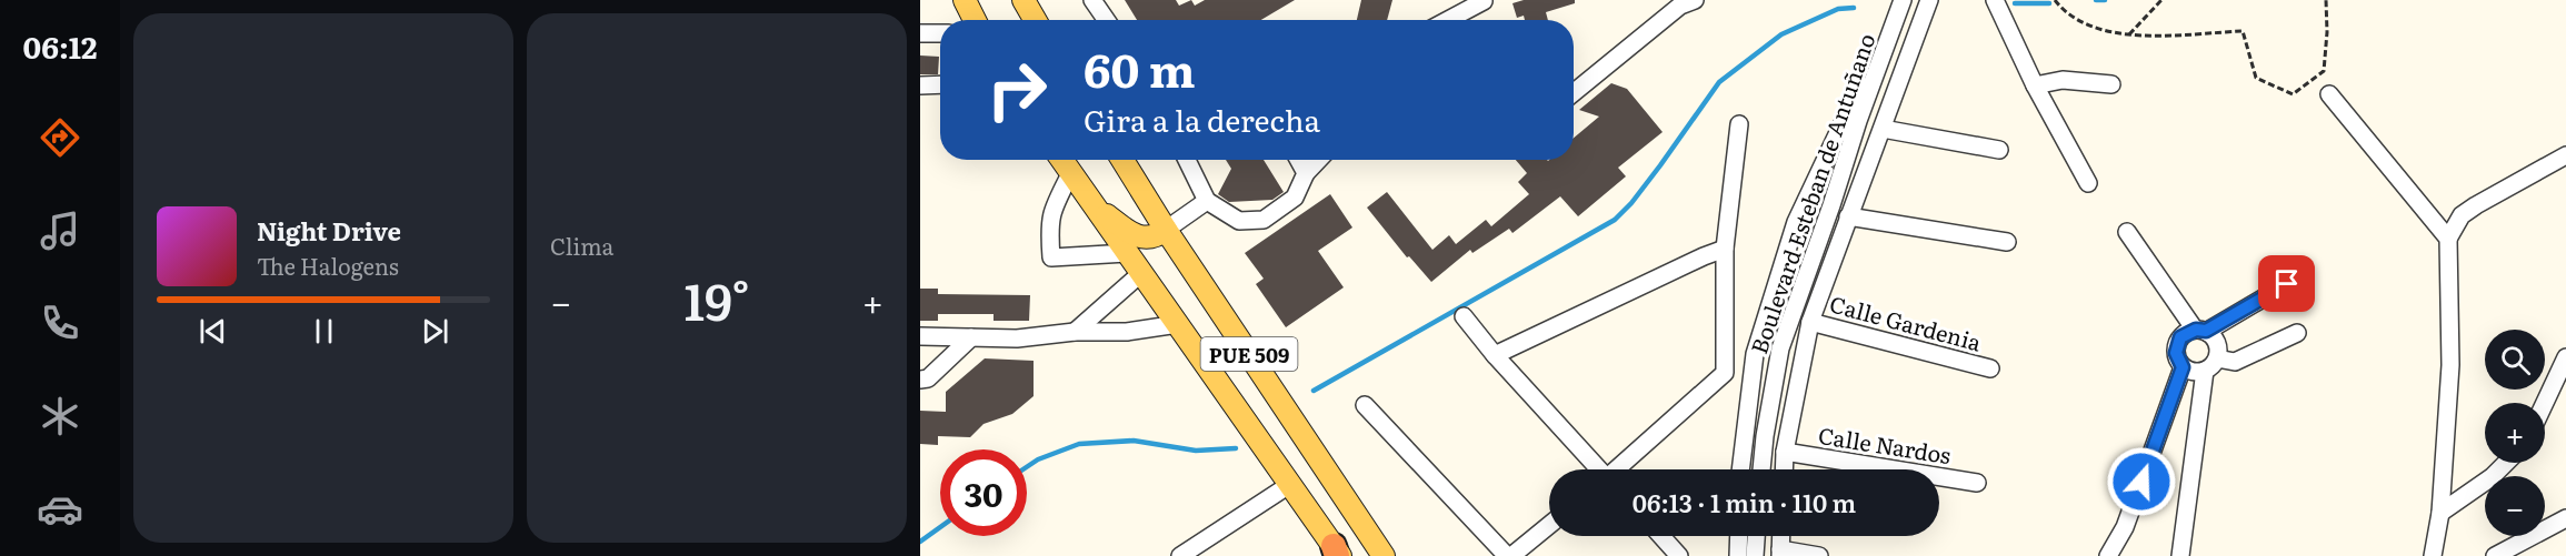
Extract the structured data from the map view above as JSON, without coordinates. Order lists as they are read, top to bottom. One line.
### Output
{"streets":{"main road":["PUE 509"],"street":["Boulevard Esteban de Antuñano","Calle Gardenia","Calle Nardos"]},"crossings":[["Boulevard Esteban de Antuñano","Calle Gardenia"],["Boulevard Esteban de Antuñano","Calle Nardos"]],"page":{"tabs":"06:12","tile":"Clima","turn":["60 m","Gira a la derecha"],"song":["Night Drive","The Halogens"],"heat":["−","19°","+"],"map_buttons":["+","−"],"limit":"30","trip":"06:13 · 1 min · 110 m"}}
